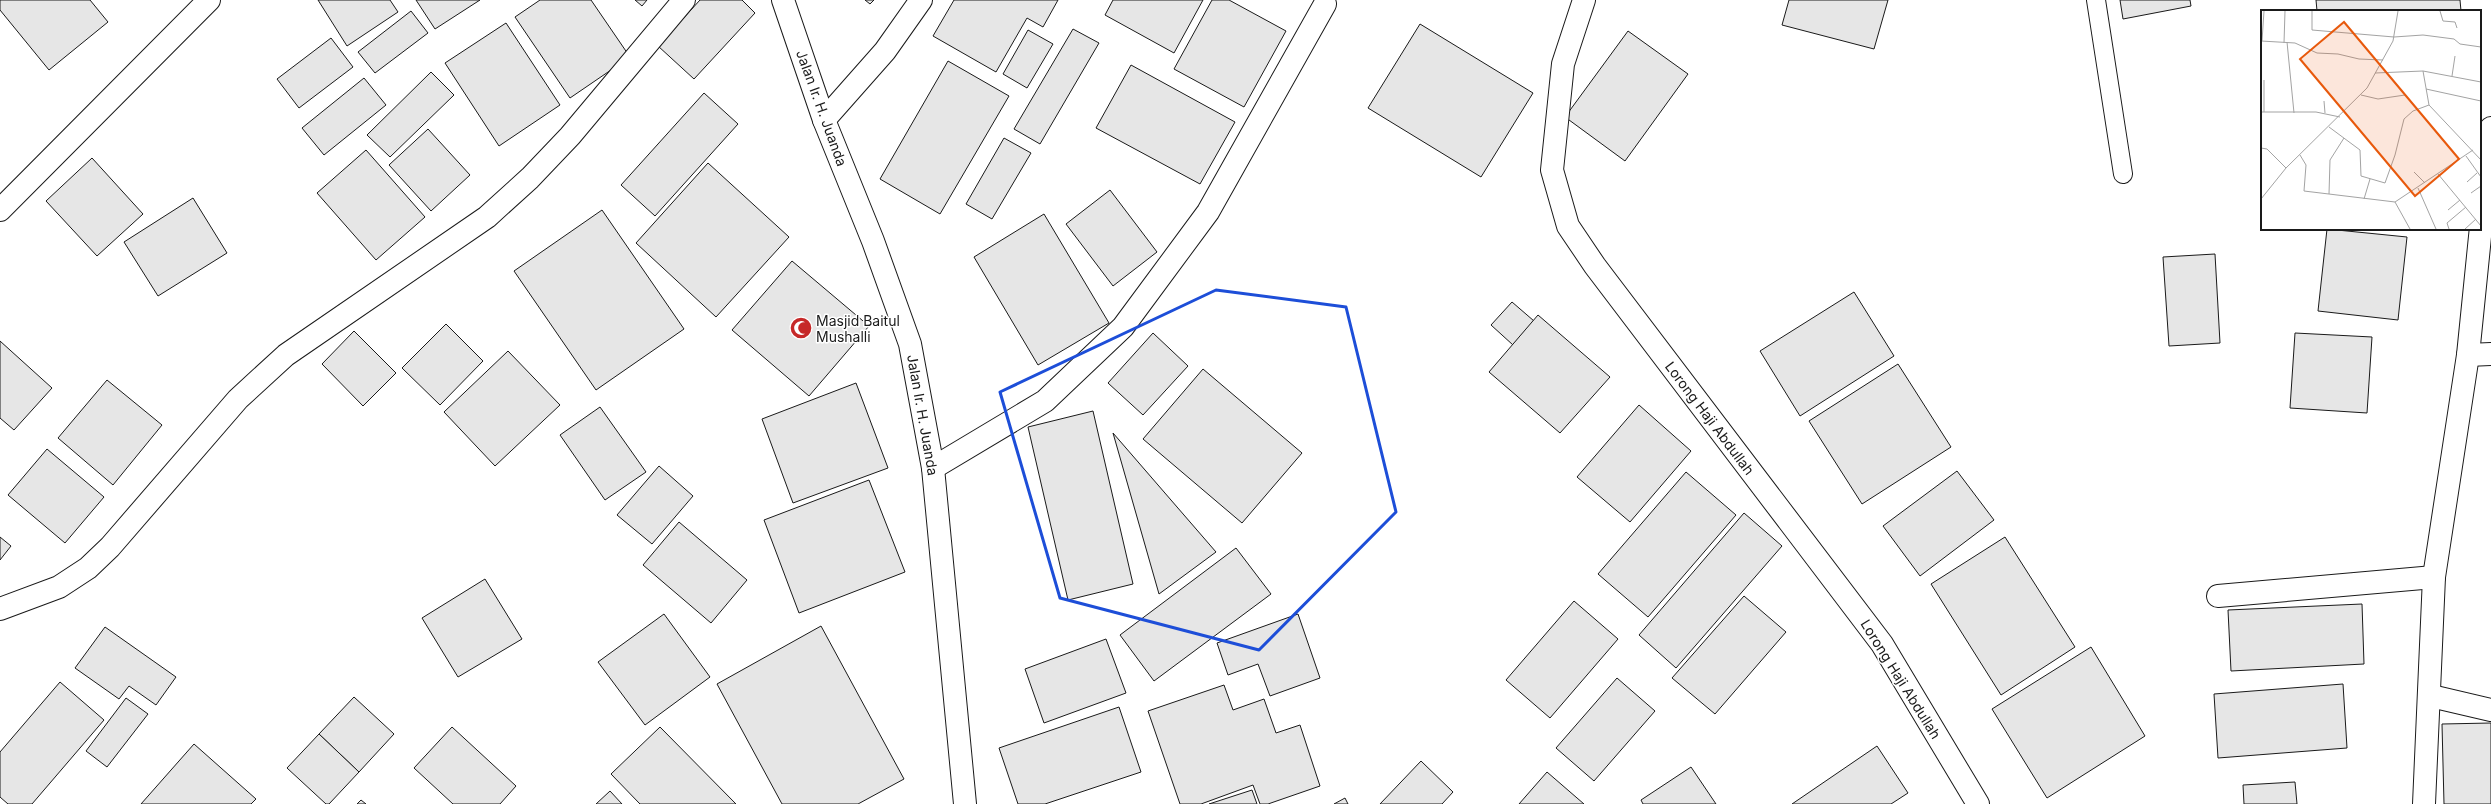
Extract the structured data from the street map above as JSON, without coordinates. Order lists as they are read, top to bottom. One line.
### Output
{"streets":{"street":["Jalan Ir. H. Juanda","Lorong Haji Abdullah"]},"places":{"mosque":["Masjid Baitul Mushalli"]}}
